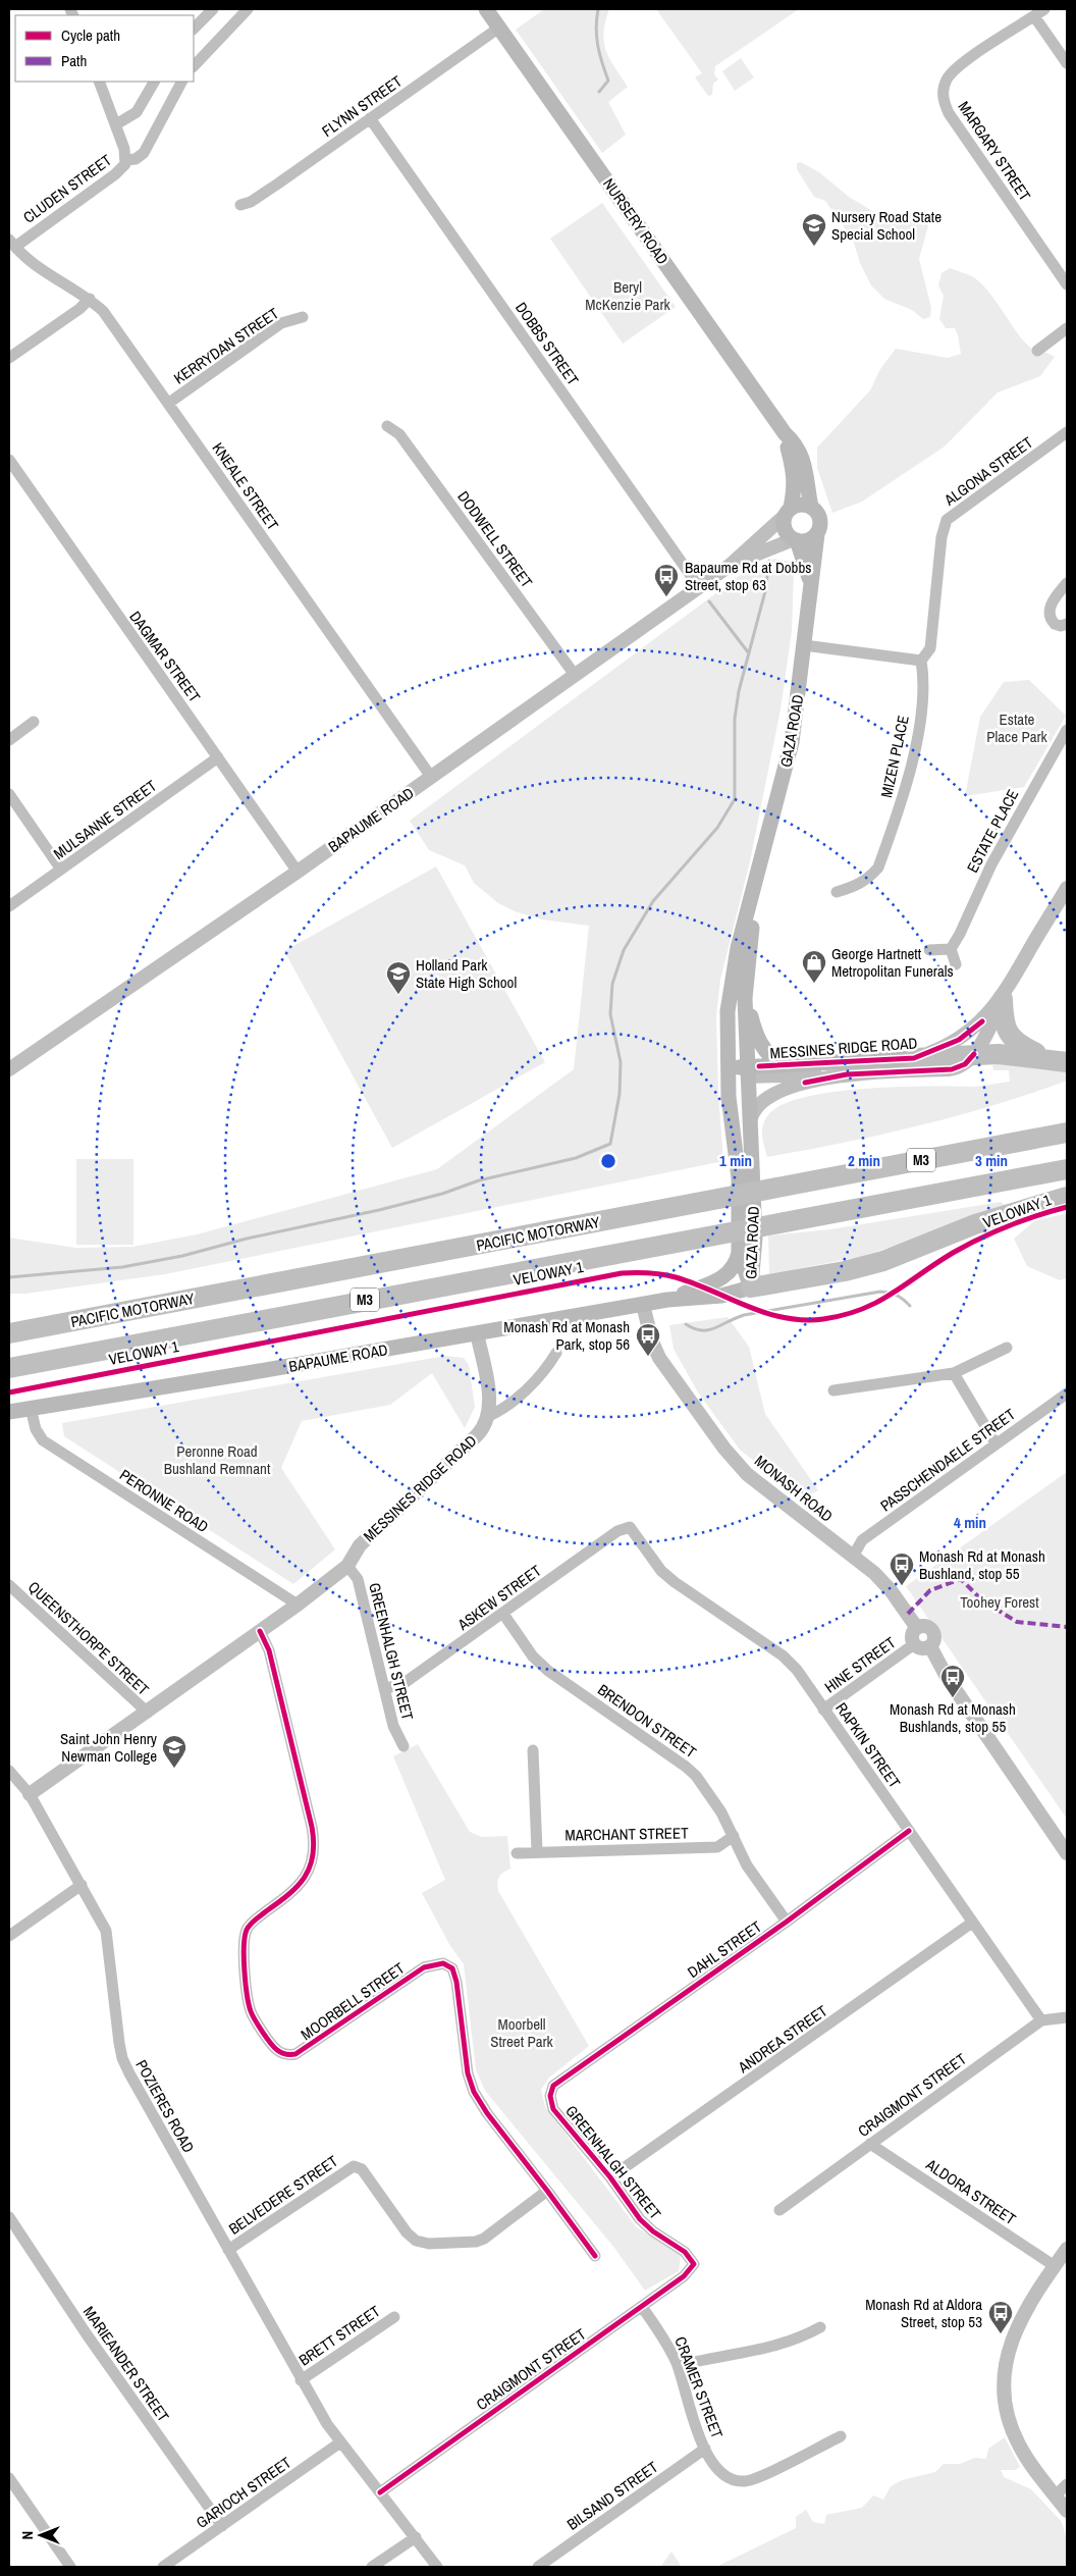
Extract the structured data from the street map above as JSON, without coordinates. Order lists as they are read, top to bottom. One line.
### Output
{"streets":{"highway":["M3","PACIFIC MOTORWAY"],"main road":["NURSERY ROAD","GAZA ROAD","BAPAUME ROAD","MESSINES RIDGE ROAD"],"street":["FLYNN STREET","MARGARY STREET","CLUDEN STREET","DOBBS STREET","KERRYDAN STREET","ALGONA STREET","KNEALE STREET","DODWELL STREET","DAGMAR STREET","MIZEN PLACE","MULSANNE STREET","ESTATE PLACE","PASSCHENDAELE STREET","MONASH ROAD","PERONNE ROAD","ASKEW STREET","QUEENSTHORPE STREET","GREENHALGH STREET","HINE STREET","BRENDON STREET","RAPKIN STREET","MARCHANT STREET","DAHL STREET","MOORBELL STREET","ANDREA STREET","CRAIGMONT STREET","POZIERES ROAD","ALDORA STREET","BELVEDERE STREET","BRETT STREET","MARIEANDER STREET","CRAMER STREET","GARIOCH STREET","BILSAND STREET"],"cycle path":["VELOWAY 1"]},"crossings":[["FLYNN STREET","NURSERY ROAD"],["FLYNN STREET","DOBBS STREET"],["CLUDEN STREET","KNEALE STREET"],["NURSERY ROAD","GAZA ROAD"],["NURSERY ROAD","BAPAUME ROAD"],["DOBBS STREET","BAPAUME ROAD"],["KERRYDAN STREET","KNEALE STREET"],["ALGONA STREET","MIZEN PLACE"],["KNEALE STREET","BAPAUME ROAD"],["DODWELL STREET","BAPAUME ROAD"],["DAGMAR STREET","MULSANNE STREET"],["DAGMAR STREET","BAPAUME ROAD"],["GAZA ROAD","BAPAUME ROAD"],["GAZA ROAD","MESSINES RIDGE ROAD"],["BAPAUME ROAD","MONASH ROAD"],["BAPAUME ROAD","PERONNE ROAD"],["MESSINES RIDGE ROAD","PERONNE ROAD"],["MESSINES RIDGE ROAD","QUEENSTHORPE STREET"],["MESSINES RIDGE ROAD","GREENHALGH STREET"],["MESSINES RIDGE ROAD","MOORBELL STREET"],["MESSINES RIDGE ROAD","POZIERES ROAD"],["PASSCHENDAELE STREET","MONASH ROAD"],["MONASH ROAD","HINE STREET"],["ASKEW STREET","GREENHALGH STREET"],["ASKEW STREET","BRENDON STREET"],["ASKEW STREET","RAPKIN STREET"],["GREENHALGH STREET","DAHL STREET"],["GREENHALGH STREET","ANDREA STREET"],["GREENHALGH STREET","CRAIGMONT STREET"],["HINE STREET","RAPKIN STREET"],["BRENDON STREET","MARCHANT STREET"],["BRENDON STREET","DAHL STREET"],["RAPKIN STREET","DAHL STREET"],["RAPKIN STREET","ANDREA STREET"],["RAPKIN STREET","CRAIGMONT STREET"],["MOORBELL STREET","BELVEDERE STREET"],["CRAIGMONT STREET","POZIERES ROAD"],["CRAIGMONT STREET","ALDORA STREET"],["CRAIGMONT STREET","CRAMER STREET"],["POZIERES ROAD","BELVEDERE STREET"],["POZIERES ROAD","BRETT STREET"],["POZIERES ROAD","GARIOCH STREET"],["MARIEANDER STREET","GARIOCH STREET"],["CRAMER STREET","BILSAND STREET"]],"parks":["Beryl McKenzie Park","Estate Place Park","Peronne Road Bushland Remnant","Toohey Forest","Moorbell Street Park"],"places":{"school or university":["Nursery Road State Special School","Holland Park State High School","Saint John Henry Newman College"],"bus stop":["Bapaume Rd at Dobbs Street, stop 63","Monash Rd at Monash Park, stop 56","Monash Rd at Monash Bushland, stop 55","Monash Rd at Monash Bushlands, stop 55","Monash Rd at Aldora Street, stop 53"],"shop":["George Hartnett Metropolitan Funerals"]},"legend":["Cycle path","Path"],"north":"left","rings":["1 min","2 min","3 min","4 min"]}
